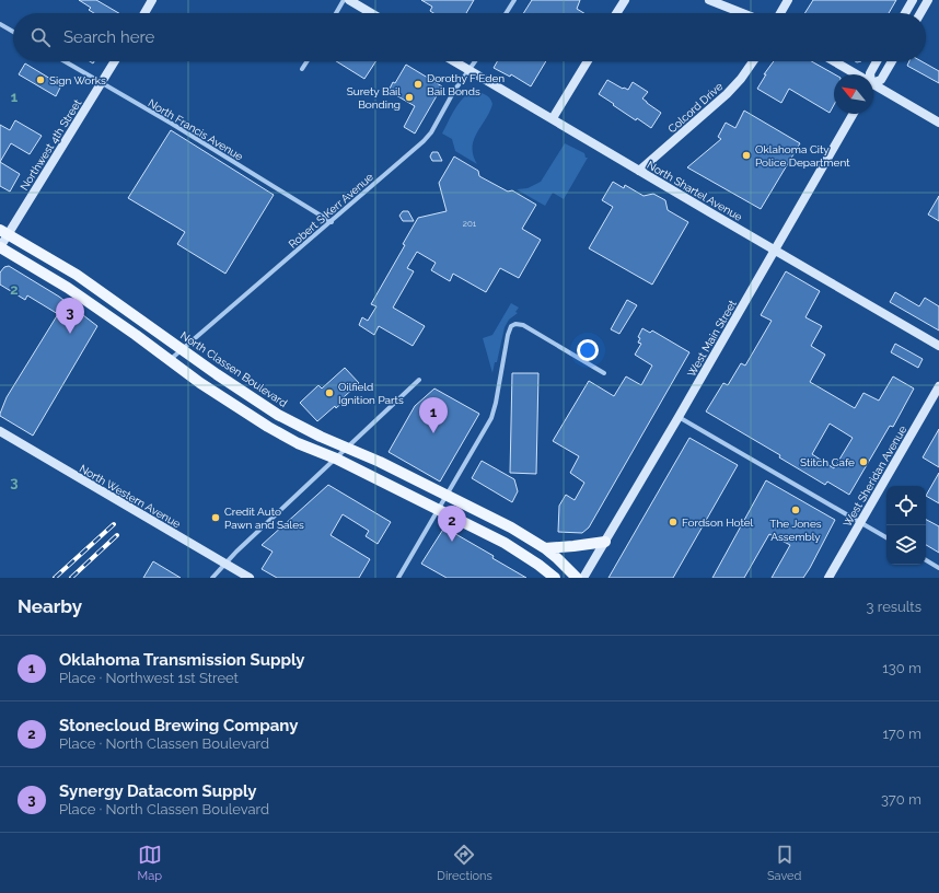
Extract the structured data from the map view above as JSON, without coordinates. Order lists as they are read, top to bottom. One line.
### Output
{"streets":{"main road":["Colcord Drive","Northwest 4th Street","North Shartel Avenue","West Main Street","North Classen Boulevard","West Sheridan Avenue","North Western Avenue"],"street":["North Francis Avenue","Robert S Kerr Avenue"]},"crossings":[["Colcord Drive","North Shartel Avenue"],["North Francis Avenue","Northwest 4th Street"],["North Francis Avenue","Robert S Kerr Avenue"],["Northwest 4th Street","North Classen Boulevard"],["North Shartel Avenue","Robert S Kerr Avenue"],["North Shartel Avenue","West Main Street"],["Robert S Kerr Avenue","North Classen Boulevard"]],"places":["Sign Works","Dorothy F Eden Bail Bonds","Surety Bail Bonding","Oklahoma City Police Department","Oilfield Ignition Parts","Stitch Cafe","The Jones Assembly","Credit Auto Pawn and Sales","Fordson Hotel"],"house_numbers":["201"],"north":"top left","page":{"search":"Search here","pins":["3","1","2"],"heading":["Nearby","3 results"],"list":[{"mark":"1","name":"Oklahoma Transmission Supply","note":"Place · Northwest 1st Street","value":"130 m"},{"mark":"2","name":"Stonecloud Brewing Company","note":"Place · North Classen Boulevard","value":"170 m"},{"mark":"3","name":"Synergy Datacom Supply","note":"Place · North Classen Boulevard","value":"370 m"}],"nav":["Map","Directions","Saved"]},"grid":{"rows":["1","2","3"]}}
